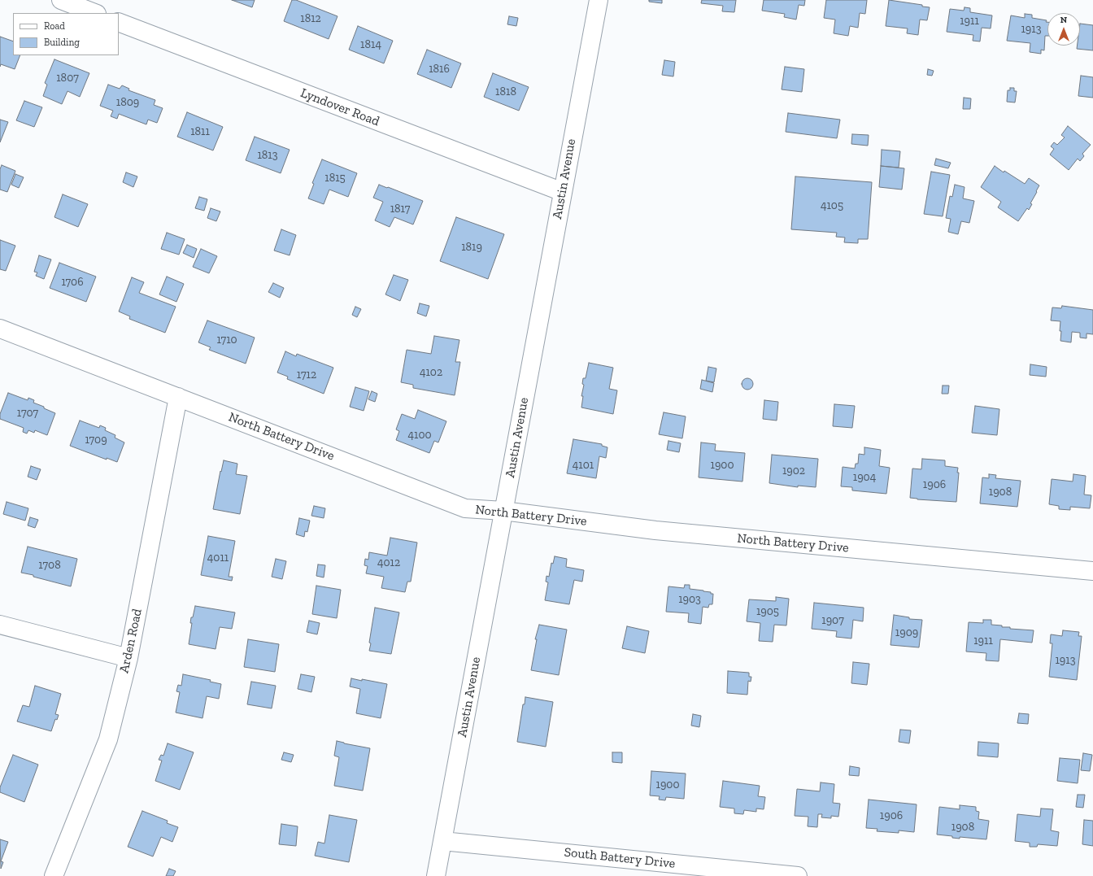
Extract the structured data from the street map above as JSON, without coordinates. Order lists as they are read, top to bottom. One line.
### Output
{"streets":{"street":["Lyndover Road","Austin Avenue","North Battery Drive","Arden Road","South Battery Drive"]},"crossings":[["Lyndover Road","Austin Avenue"],["Austin Avenue","North Battery Drive"],["Austin Avenue","South Battery Drive"],["North Battery Drive","Arden Road"]],"house_numbers":["1812","1911","1913","1814","1816","1807","1818","1809","1811","1813","1815","4105","1817","1819","1706","1710","4102","1712","1707","4100","1709","4101","1900","1902","1904","1906","1908","4011","4012","1708","1903","1905","1907","1909","1911","1913","1900","1906","1908"],"legend":["Road","Building"],"north":"top"}
